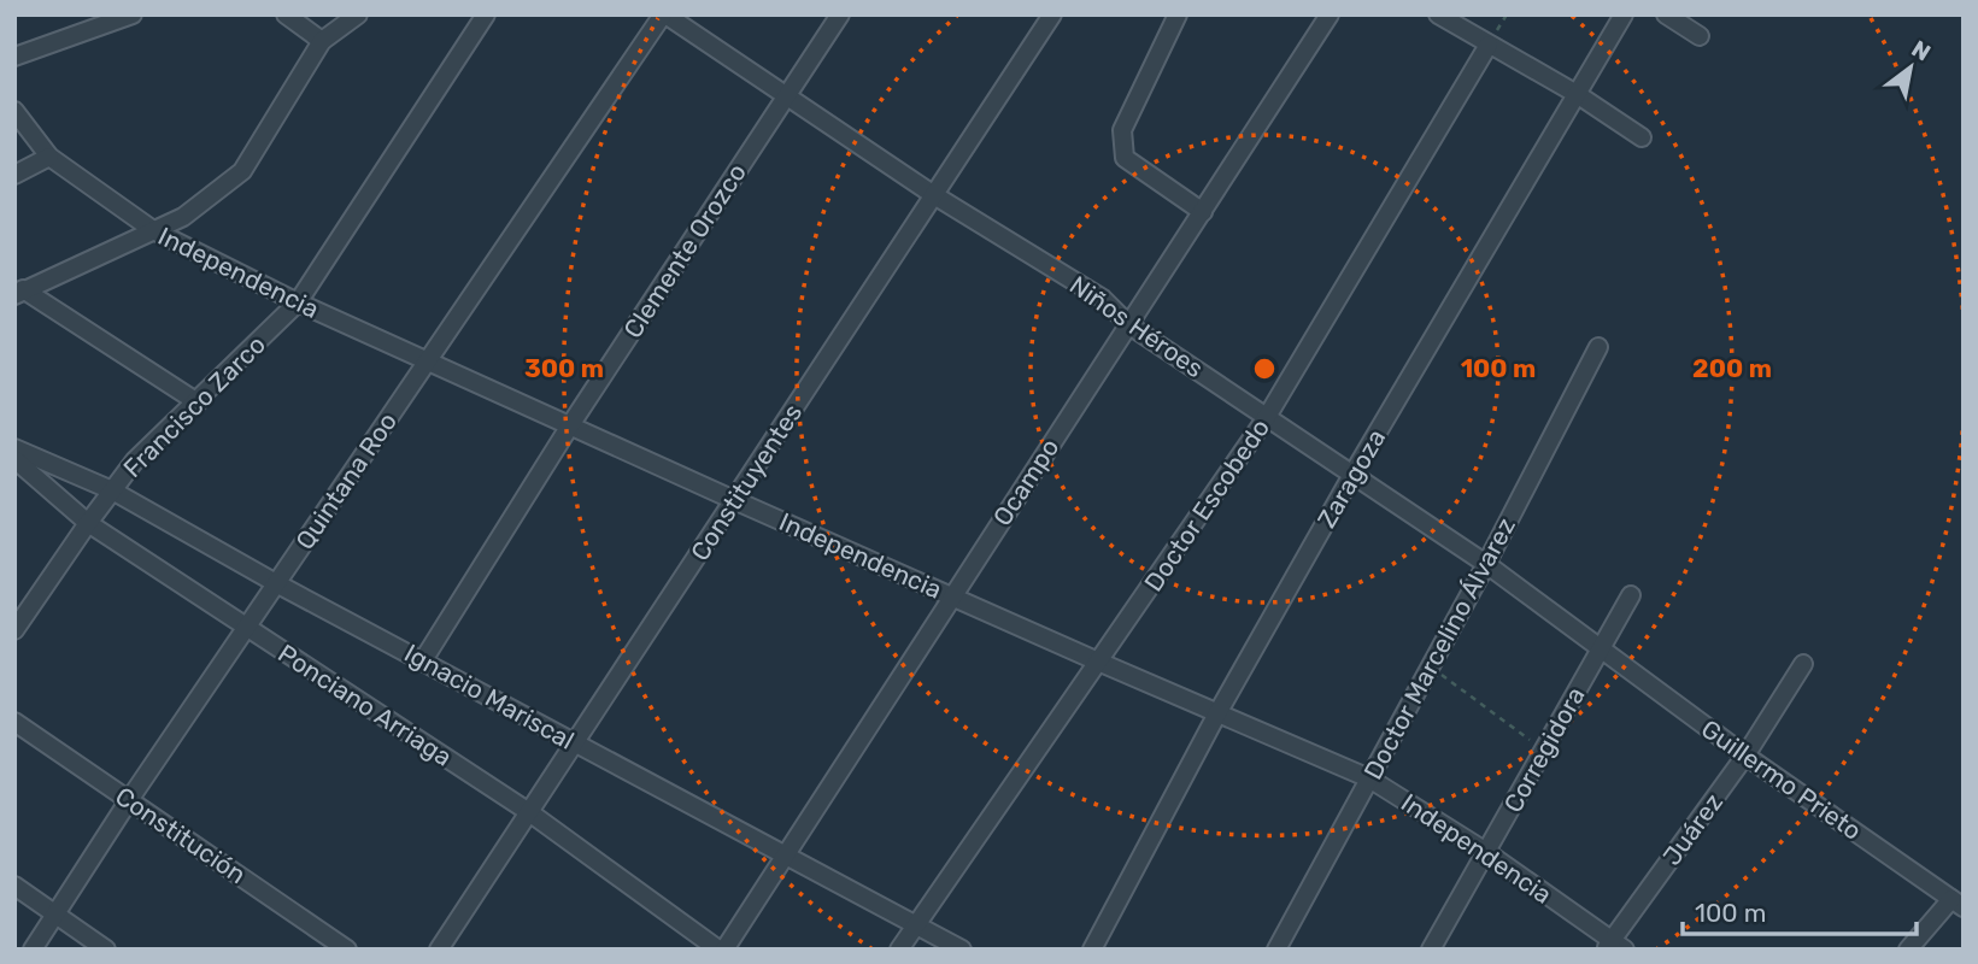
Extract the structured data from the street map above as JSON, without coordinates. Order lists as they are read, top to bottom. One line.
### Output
{"streets":{"street":["Clemente Orozco","Independencia","Niños Héroes","Francisco Zarco","Zaragoza","Quintana Roo","Constituyentes","Ocampo","Doctor Escobedo","Doctor Marcelino Álvarez","Ignacio Mariscal","Ponciano Arriaga","Corregidora","Guillermo Prieto","Juárez","Constitución"]},"crossings":[["Clemente Orozco","Independencia"],["Clemente Orozco","Niños Héroes"],["Clemente Orozco","Ignacio Mariscal"],["Independencia","Francisco Zarco"],["Independencia","Zaragoza"],["Independencia","Quintana Roo"],["Independencia","Constituyentes"],["Independencia","Ocampo"],["Independencia","Doctor Escobedo"],["Independencia","Doctor Marcelino Álvarez"],["Independencia","Corregidora"],["Independencia","Juárez"],["Niños Héroes","Zaragoza"],["Niños Héroes","Quintana Roo"],["Niños Héroes","Constituyentes"],["Niños Héroes","Ocampo"],["Niños Héroes","Doctor Escobedo"],["Niños Héroes","Doctor Marcelino Álvarez"],["Niños Héroes","Corregidora"],["Niños Héroes","Guillermo Prieto"],["Francisco Zarco","Ignacio Mariscal"],["Francisco Zarco","Ponciano Arriaga"],["Quintana Roo","Ignacio Mariscal"],["Quintana Roo","Ponciano Arriaga"],["Quintana Roo","Constitución"],["Constituyentes","Ignacio Mariscal"],["Constituyentes","Ponciano Arriaga"],["Ocampo","Ignacio Mariscal"],["Ocampo","Ponciano Arriaga"],["Doctor Escobedo","Ignacio Mariscal"],["Corregidora","Guillermo Prieto"],["Guillermo Prieto","Juárez"]],"scale_bar":"100 m","north":"top right","rings":["100 m","200 m","300 m"]}
